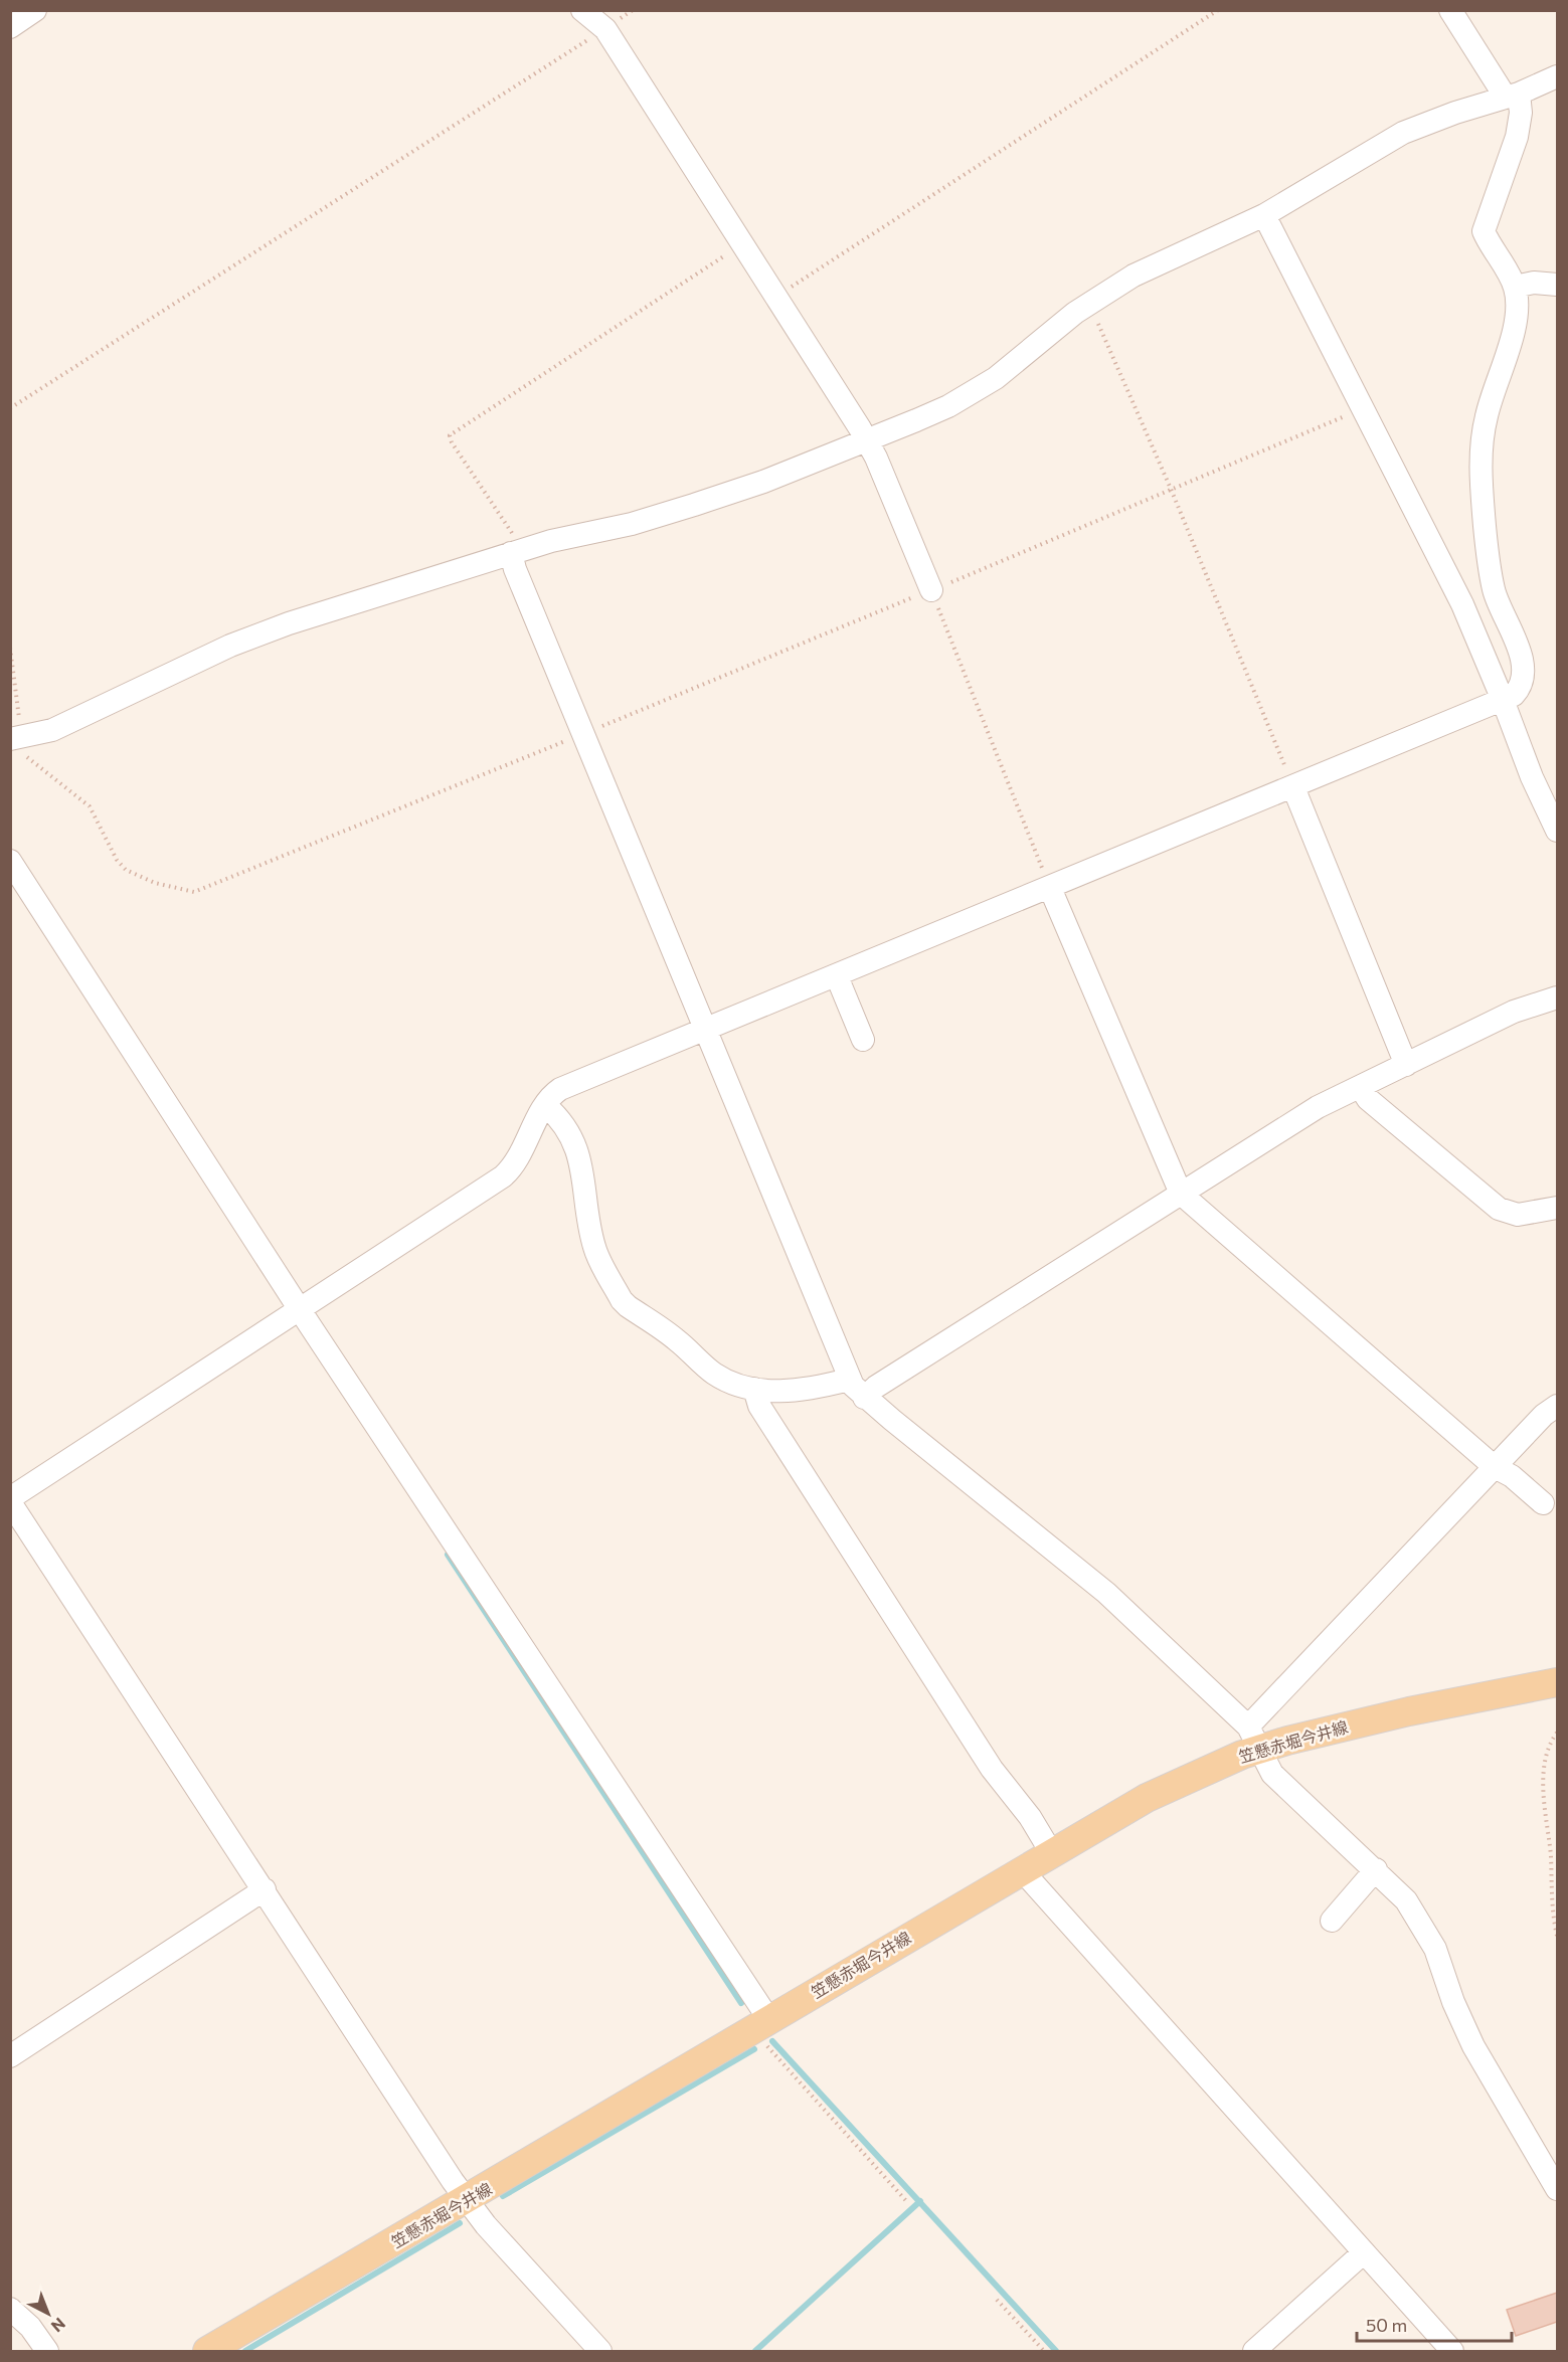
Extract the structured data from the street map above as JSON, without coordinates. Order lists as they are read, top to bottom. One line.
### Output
{"streets":{"main road":["笠懸赤堀今井線"]},"scale_bar":"50 m","north":"bottom right"}
